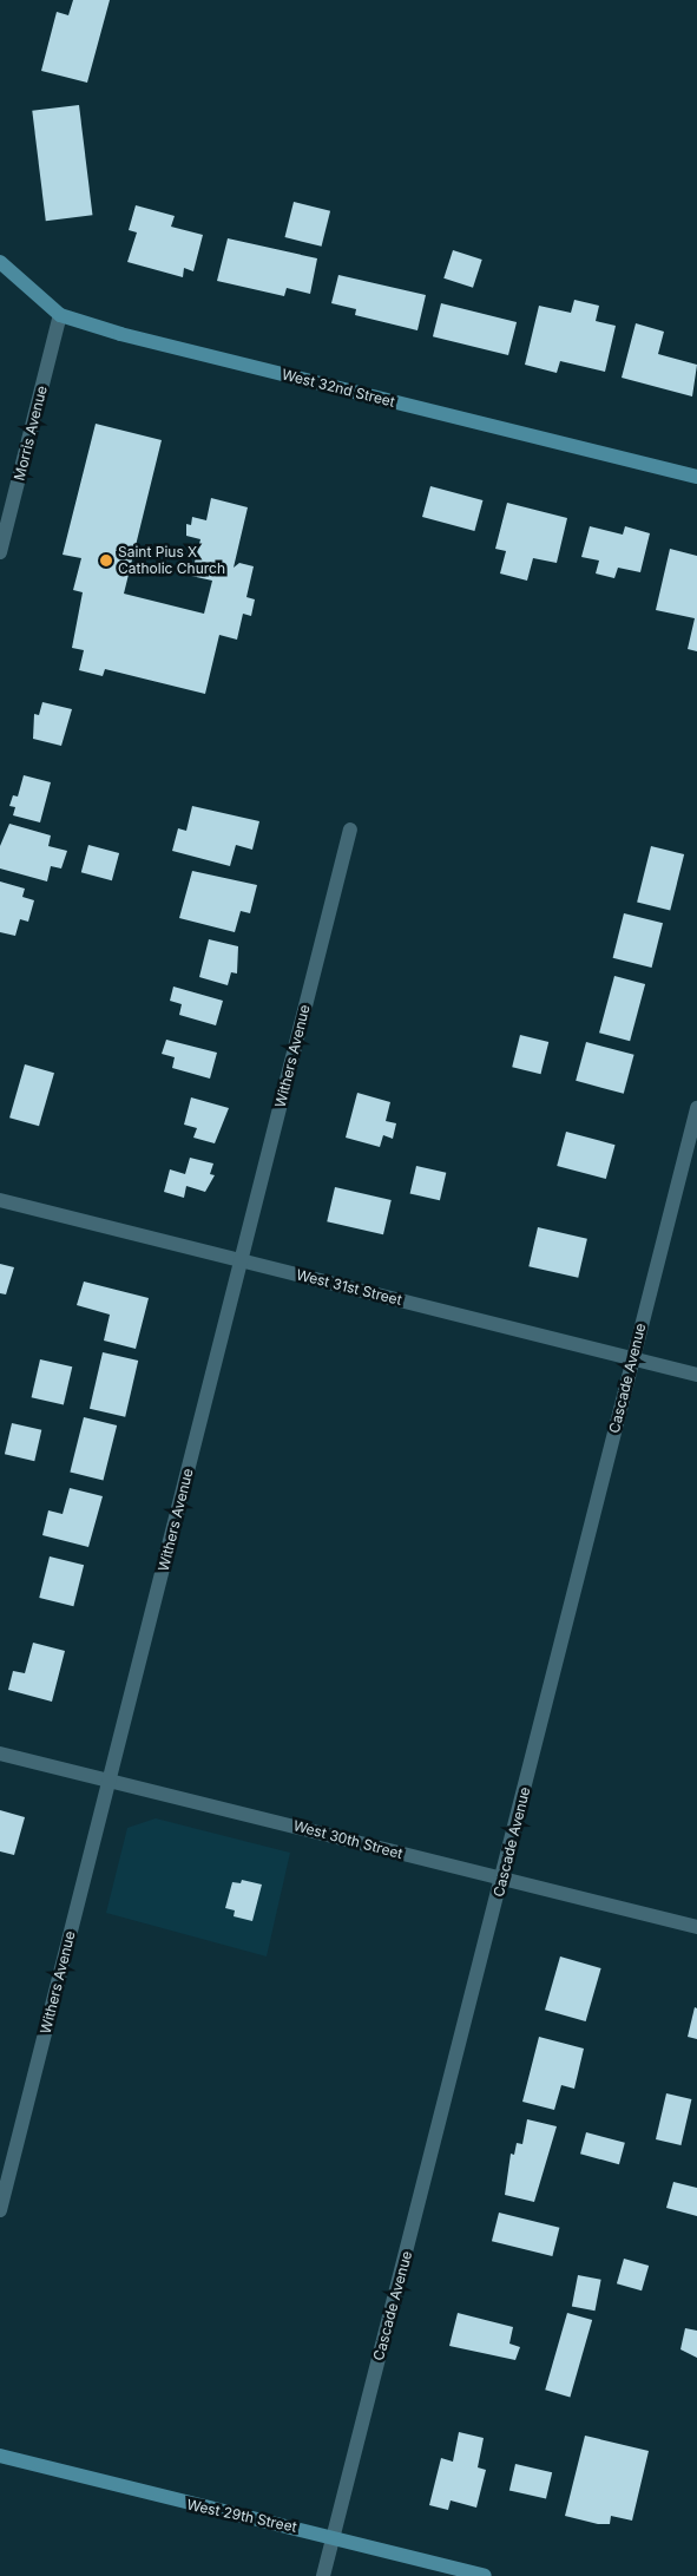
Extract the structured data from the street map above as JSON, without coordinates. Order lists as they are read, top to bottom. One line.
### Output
{"streets":{"street":["West 32nd Street","Morris Avenue","Withers Avenue","West 31st Street","Cascade Avenue","West 30th Street","West 29th Street"]},"crossings":[["West 32nd Street","Morris Avenue"],["Withers Avenue","West 31st Street"],["Withers Avenue","West 30th Street"],["West 31st Street","Cascade Avenue"],["Cascade Avenue","West 30th Street"],["Cascade Avenue","West 29th Street"]],"places":["Saint Pius X Catholic Church"]}
